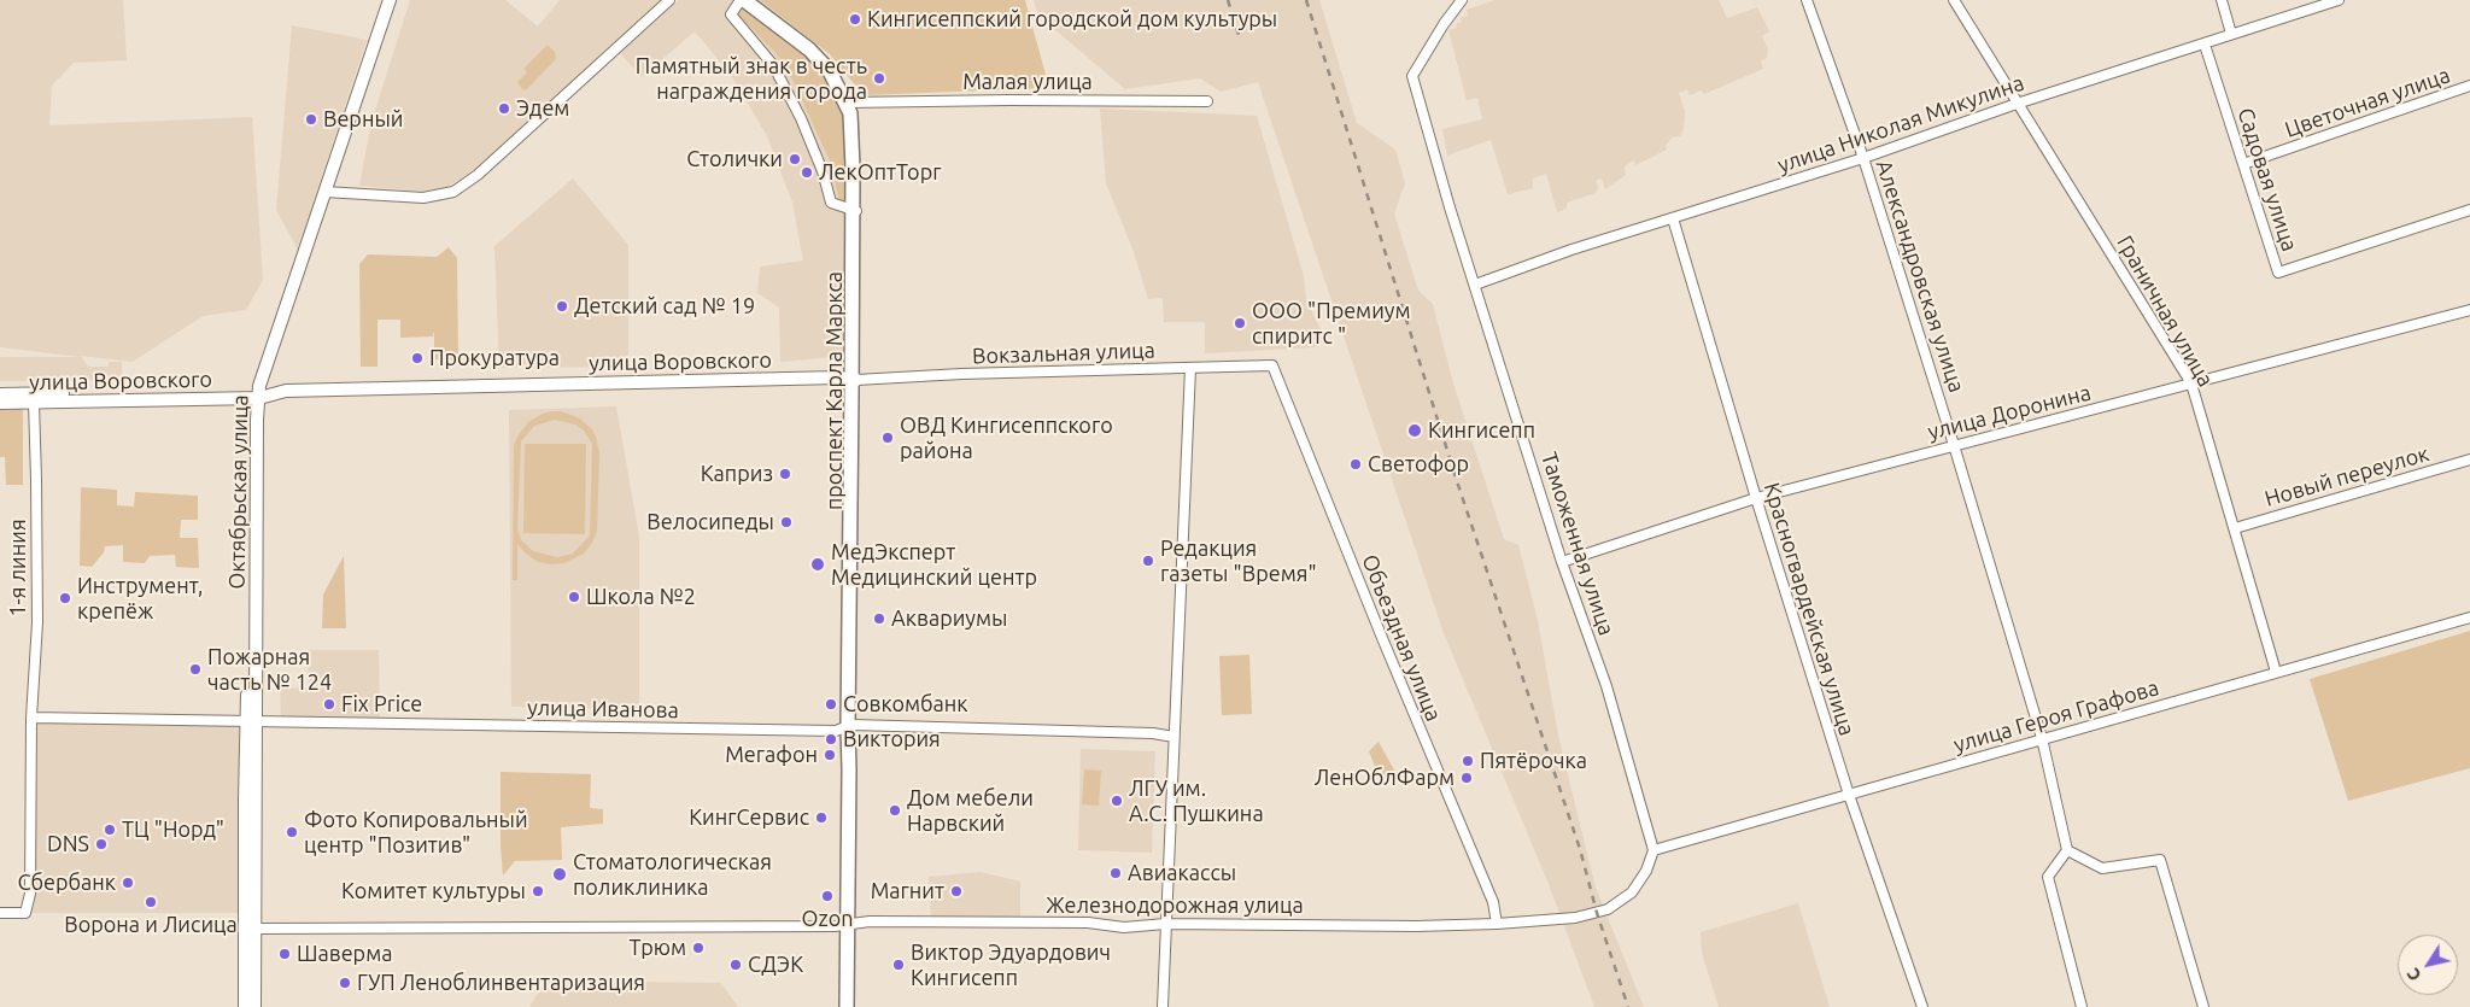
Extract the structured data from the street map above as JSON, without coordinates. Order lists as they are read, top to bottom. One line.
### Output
{"streets":{"main road":["проспект Карла Маркса"],"street":["Малая улица","Цветочная улица","улица Николая Микулина","Садовая улица","Александровская улица","Граничная улица","Вокзальная улица","улица Воровского","улица Доронина","Новый переулок","Октябрьская улица","Таможенная улица","1-я линия","Красногвардейская улица","Объездная улица","улица Иванова","улица Героя Графова","Железнодорожная улица"]},"crossings":[["Малая улица","проспект Карла Маркса"],["Цветочная улица","Садовая улица"],["улица Николая Микулина","Садовая улица"],["улица Николая Микулина","Александровская улица"],["улица Николая Микулина","Граничная улица"],["улица Николая Микулина","Таможенная улица"],["улица Николая Микулина","Красногвардейская улица"],["Александровская улица","улица Доронина"],["Александровская улица","улица Героя Графова"],["Граничная улица","улица Доронина"],["Граничная улица","Новый переулок"],["Граничная улица","улица Героя Графова"],["Вокзальная улица","улица Воровского"],["Вокзальная улица","проспект Карла Маркса"],["Вокзальная улица","Объездная улица"],["улица Воровского","проспект Карла Маркса"],["улица Воровского","Октябрьская улица"],["улица Воровского","1-я линия"],["проспект Карла Маркса","улица Иванова"],["проспект Карла Маркса","Железнодорожная улица"],["улица Доронина","Таможенная улица"],["улица Доронина","Красногвардейская улица"],["Октябрьская улица","улица Иванова"],["Октябрьская улица","Железнодорожная улица"],["Таможенная улица","улица Героя Графова"],["Таможенная улица","Железнодорожная улица"],["1-я линия","улица Иванова"],["Красногвардейская улица","улица Героя Графова"],["Объездная улица","Железнодорожная улица"],["улица Героя Графова","Железнодорожная улица"]],"places":["Кингисеппский городской дом культуры","Памятный знак в честь награждения города","Эдем","Верный","Столички","ЛекОптТорг","Детский сад № 19","ООО \"Премиум спиритс \"","Прокуратура","Кингисепп","ОВД Кингисеппского района","Светофор","Каприз","Велосипеды","Редакция газеты \"Время\"","МедЭксперт Медицинский центр","Школа №2","Инструмент, крепёж","Аквариумы","Пожарная часть № 124","Fix Price","Совкомбанк","Виктория","Мегафон","Пятёрочка","ЛенОблФарм","ЛГУ им. А.С. Пушкина","Дом мебели Нарвский","КингСервис","ТЦ \"Норд\"","Фото Копировальный центр \"Позитив\"","DNS","Авиакассы","Стоматологическая поликлиника","Сбербанк","Комитет культуры","Магнит","Ozon","Ворона и Лисица","Трюм","Шаверма","СДЭК","Виктор Эдуардович Кингисепп","ГУП Леноблинвентаризация"],"north":"bottom left"}
